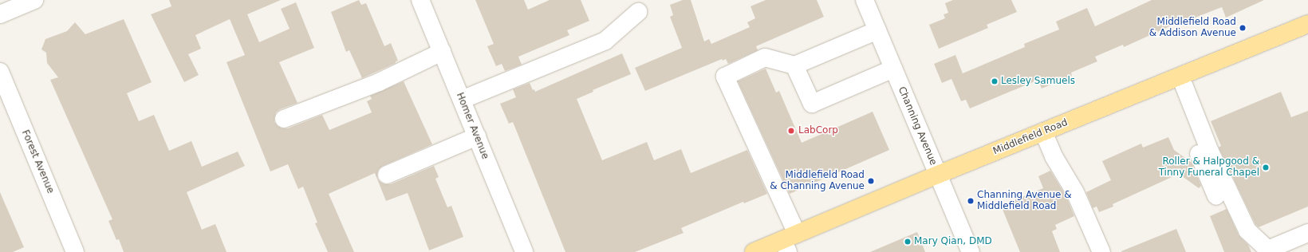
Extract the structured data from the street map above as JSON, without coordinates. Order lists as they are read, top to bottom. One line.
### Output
{"streets":{"main road":["Middlefield Road"],"street":["Homer Avenue","Channing Avenue","Forest Avenue"]},"crossings":[["Channing Avenue","Middlefield Road"]],"places":["Middlefield Road & Addison Avenue","Lesley Samuels","LabCorp","Roller & Halpgood & Tinny Funeral Chapel","Middlefield Road & Channing Avenue","Channing Avenue & Middlefield Road","Mary Qian, DMD"]}
